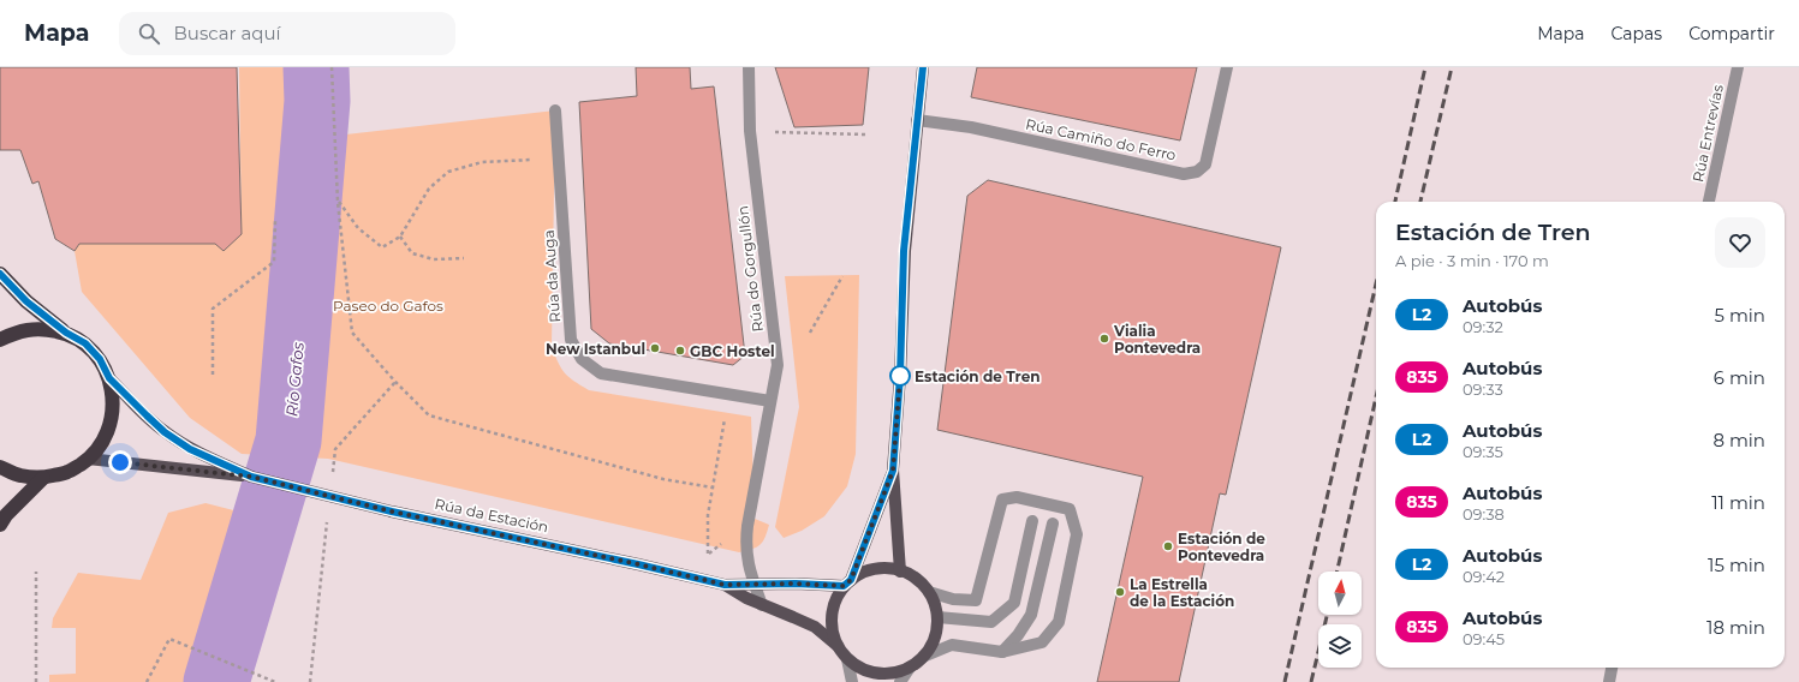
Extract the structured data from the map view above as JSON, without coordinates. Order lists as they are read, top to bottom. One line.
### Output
{"streets":{"main road":["Rúa da Estación"],"street":["Rúa Entrevías","Rúa Camiño do Ferro","Rúa do Gorgullón","Rúa da Auga"]},"crossings":[["Rúa do Gorgullón","Rúa da Auga"],["Rúa do Gorgullón","Rúa da Estación"]],"water":["Río Gafos"],"parks":["Paseo do Gafos"],"places":["Vialia Pontevedra","New Istanbul","GBC Hostel","Estación de Tren","Estación de Pontevedra","La Estrella de la Estación"],"lines":["bus line L2"],"north":"top","page":{"header":"Mapa","search":"Buscar aquí","nav":["Mapa","Capas","Compartir"],"heading":["Estación de Tren","A pie · 3 min · 170 m"],"list":[{"mark":"L2","name":"Autobús","note":"09:32","value":"5 min"},{"mark":"835","name":"Autobús","note":"09:33","value":"6 min"},{"mark":"L2","name":"Autobús","note":"09:35","value":"8 min"},{"mark":"835","name":"Autobús","note":"09:38","value":"11 min"},{"mark":"L2","name":"Autobús","note":"09:42","value":"15 min"},{"mark":"835","name":"Autobús","note":"09:45","value":"18 min"}]}}
